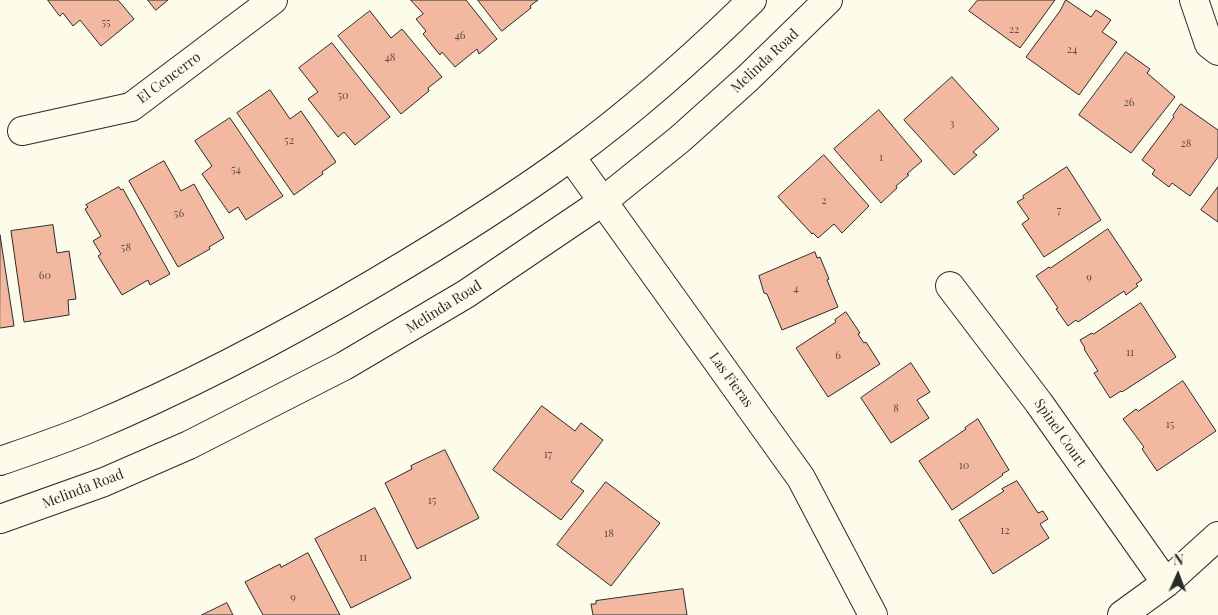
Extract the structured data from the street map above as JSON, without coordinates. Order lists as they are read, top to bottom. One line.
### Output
{"streets":{"main road":["Melinda Road","El Cencerro","Las Fieras","Spinel Court"]},"crossings":[["Melinda Road","Las Fieras"]],"house_numbers":["55","22","46","24","48","50","26","3","52","28","1","54","2","7","56","58","60","9","4","11","6","8","15","17","10","15","12","18","11","9"],"north":"top"}
